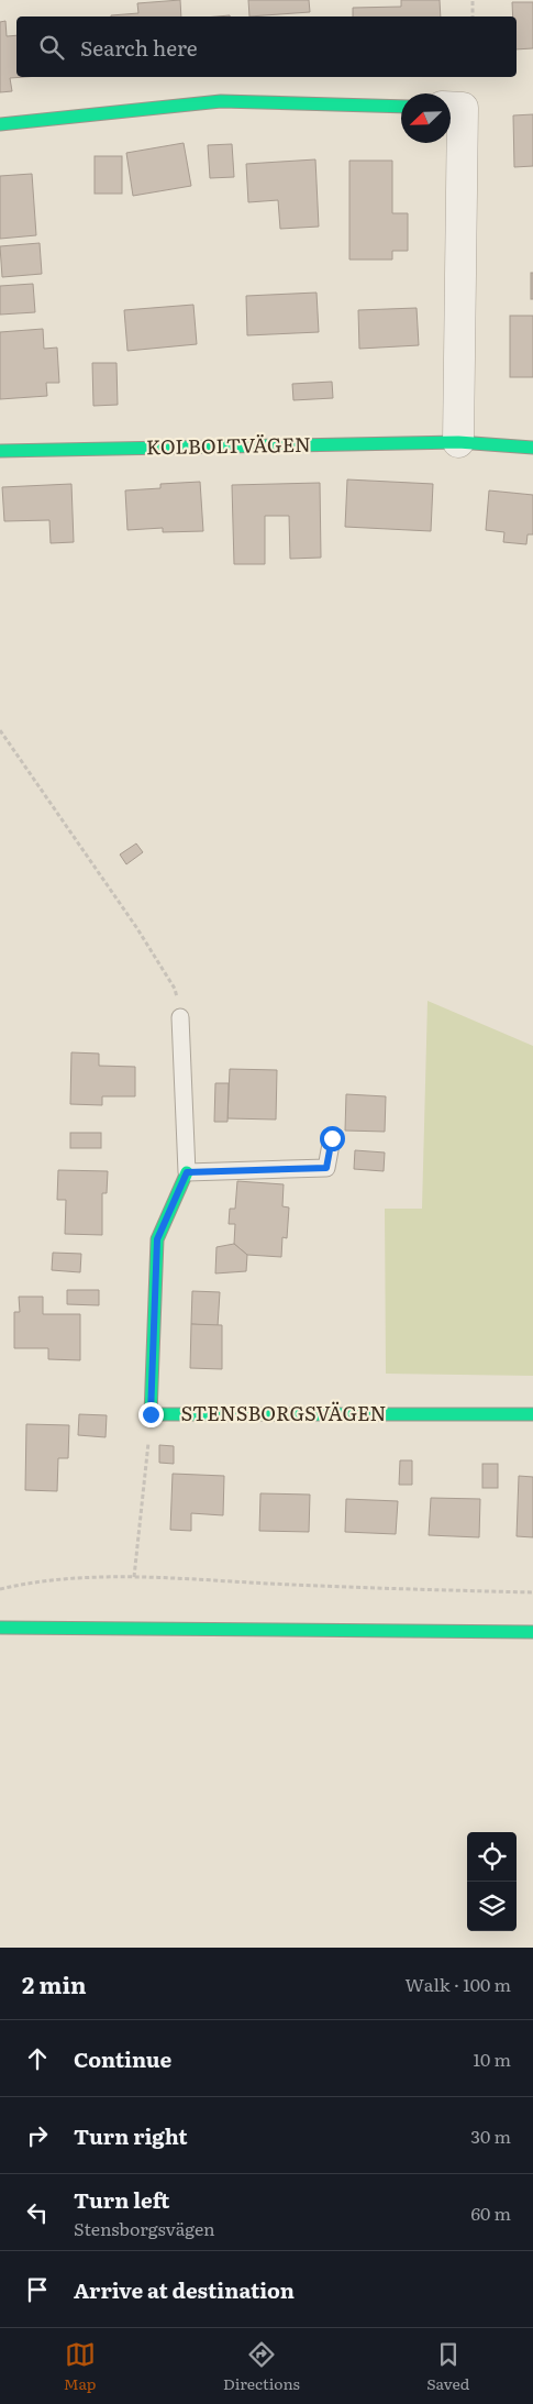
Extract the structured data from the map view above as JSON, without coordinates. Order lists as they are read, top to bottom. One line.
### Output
{"streets":{"street":["KOLBOLTVÄGEN","STENSBORGSVÄGEN"]},"north":"bottom left","page":{"search":"Search here","heading":["2 min","Walk · 100 m"],"list":[["Continue","10 m"],["Turn right","30 m"],["Turn left","Stensborgsvägen","60 m"],"Arrive at destination"],"nav":["Map","Directions","Saved"]}}
